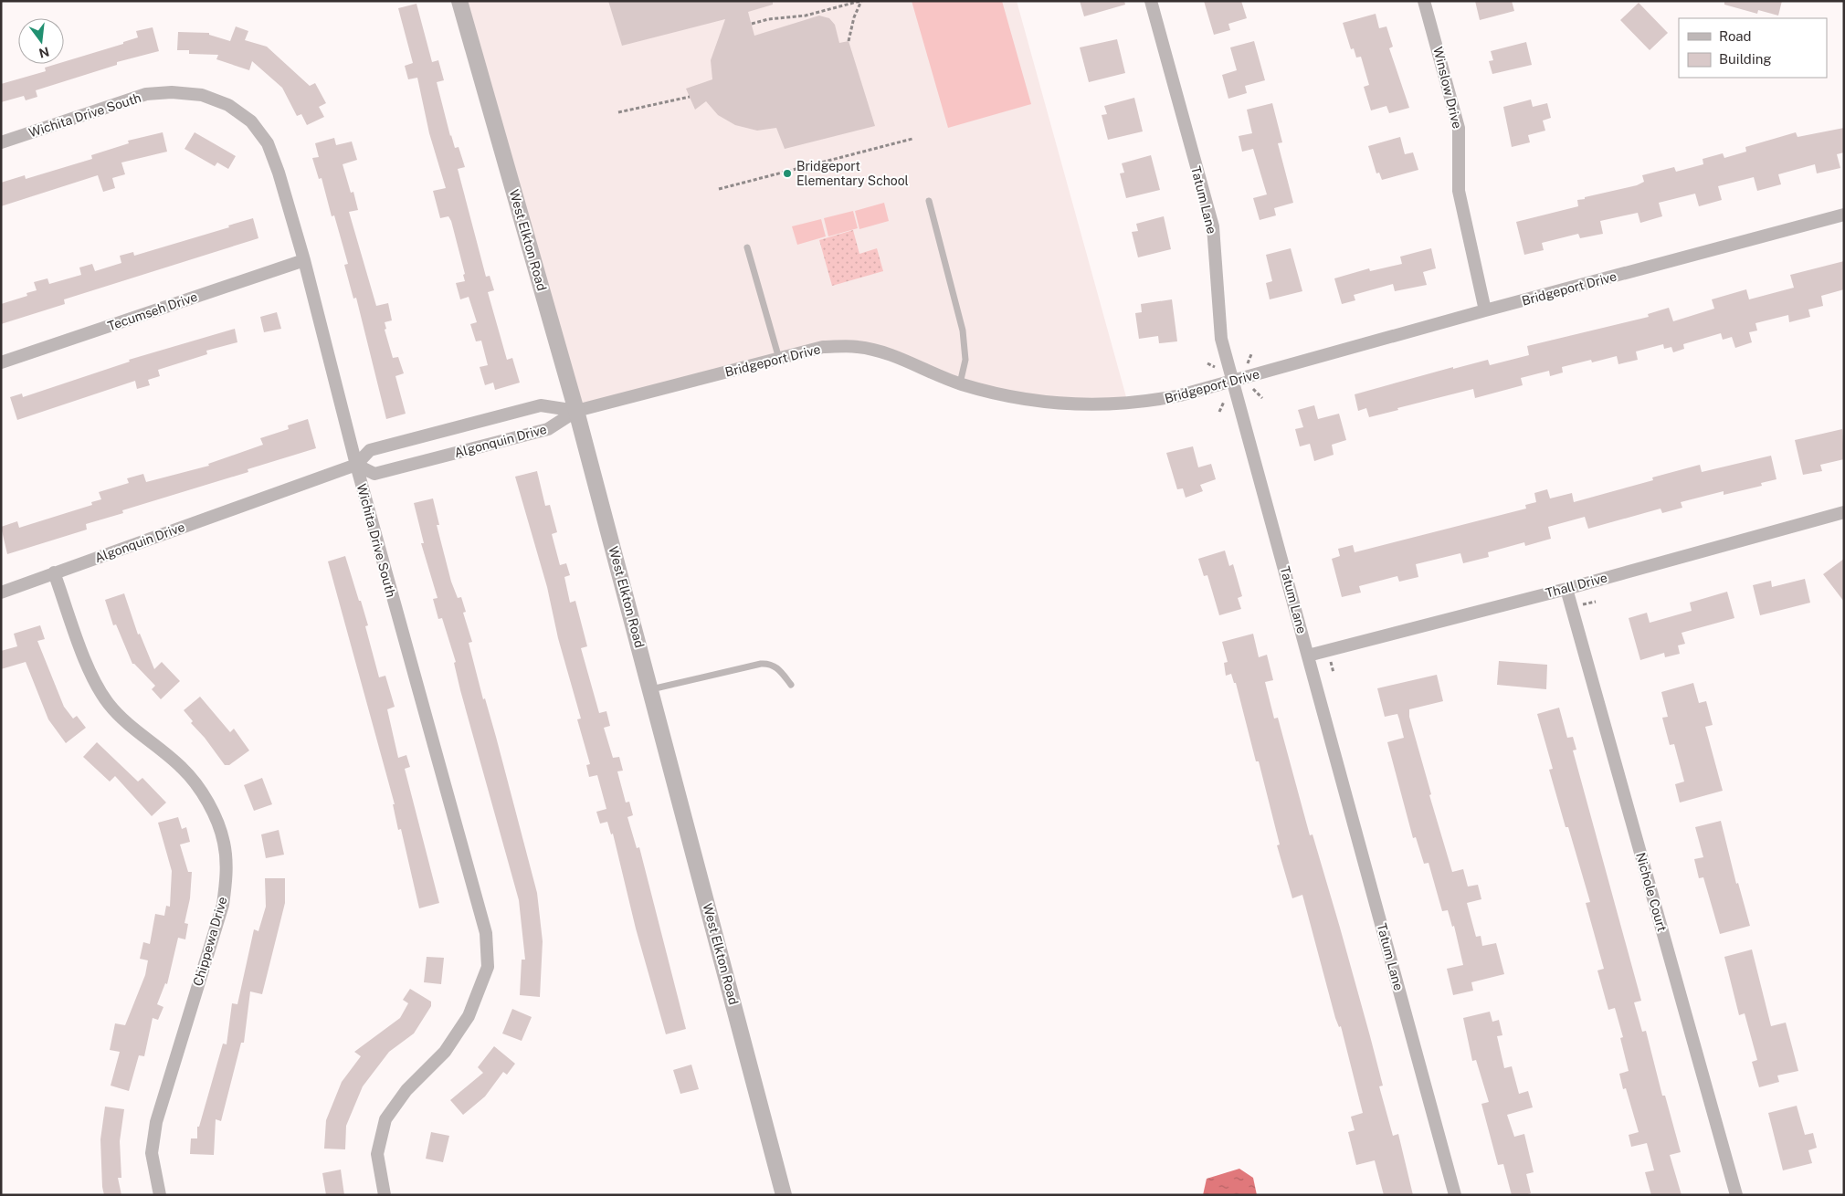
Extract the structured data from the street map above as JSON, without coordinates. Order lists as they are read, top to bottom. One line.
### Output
{"streets":{"street":["Winslow Drive","Wichita Drive South","Tatum Lane","West Elkton Road","Bridgeport Drive","Tecumseh Drive","Algonquin Drive","Thall Drive","Nichole Court","Chippewa Drive"]},"crossings":[["Winslow Drive","Bridgeport Drive"],["Wichita Drive South","Tecumseh Drive"],["Wichita Drive South","Algonquin Drive"],["Tatum Lane","Bridgeport Drive"],["Tatum Lane","Thall Drive"],["West Elkton Road","Bridgeport Drive"],["West Elkton Road","Algonquin Drive"],["Bridgeport Drive","Algonquin Drive"],["Algonquin Drive","Chippewa Drive"],["Thall Drive","Nichole Court"]],"places":["Bridgeport Elementary School"],"legend":["Road","Building"],"north":"bottom"}
